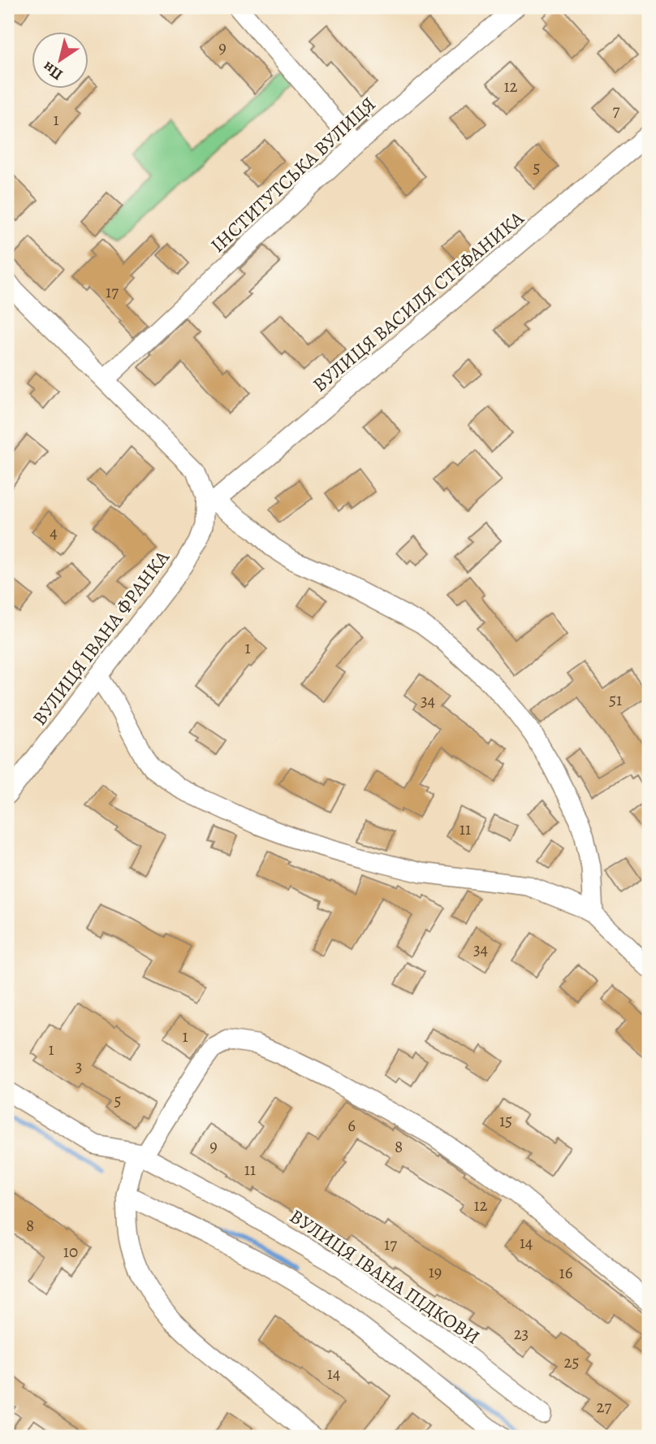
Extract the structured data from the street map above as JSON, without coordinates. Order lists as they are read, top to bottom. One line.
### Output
{"streets":{"street":["ІНСТИТУТСЬКА ВУЛИЦЯ","ВУЛИЦЯ ВАСИЛЯ СТЕФАНИКА","ВУЛИЦЯ ІВАНА ФРАНКА","ВУЛИЦЯ ІВАНА ПІДКОВИ"]},"crossings":[["ВУЛИЦЯ ВАСИЛЯ СТЕФАНИКА","ВУЛИЦЯ ІВАНА ФРАНКА"]],"house_numbers":["9","12","7","1","5","17","4","1","51","34","11","34","1","1","3","5","15","6","9","8","11","12","8","14","17","10","19","16","23","25","14","27"],"north":"bottom left"}
